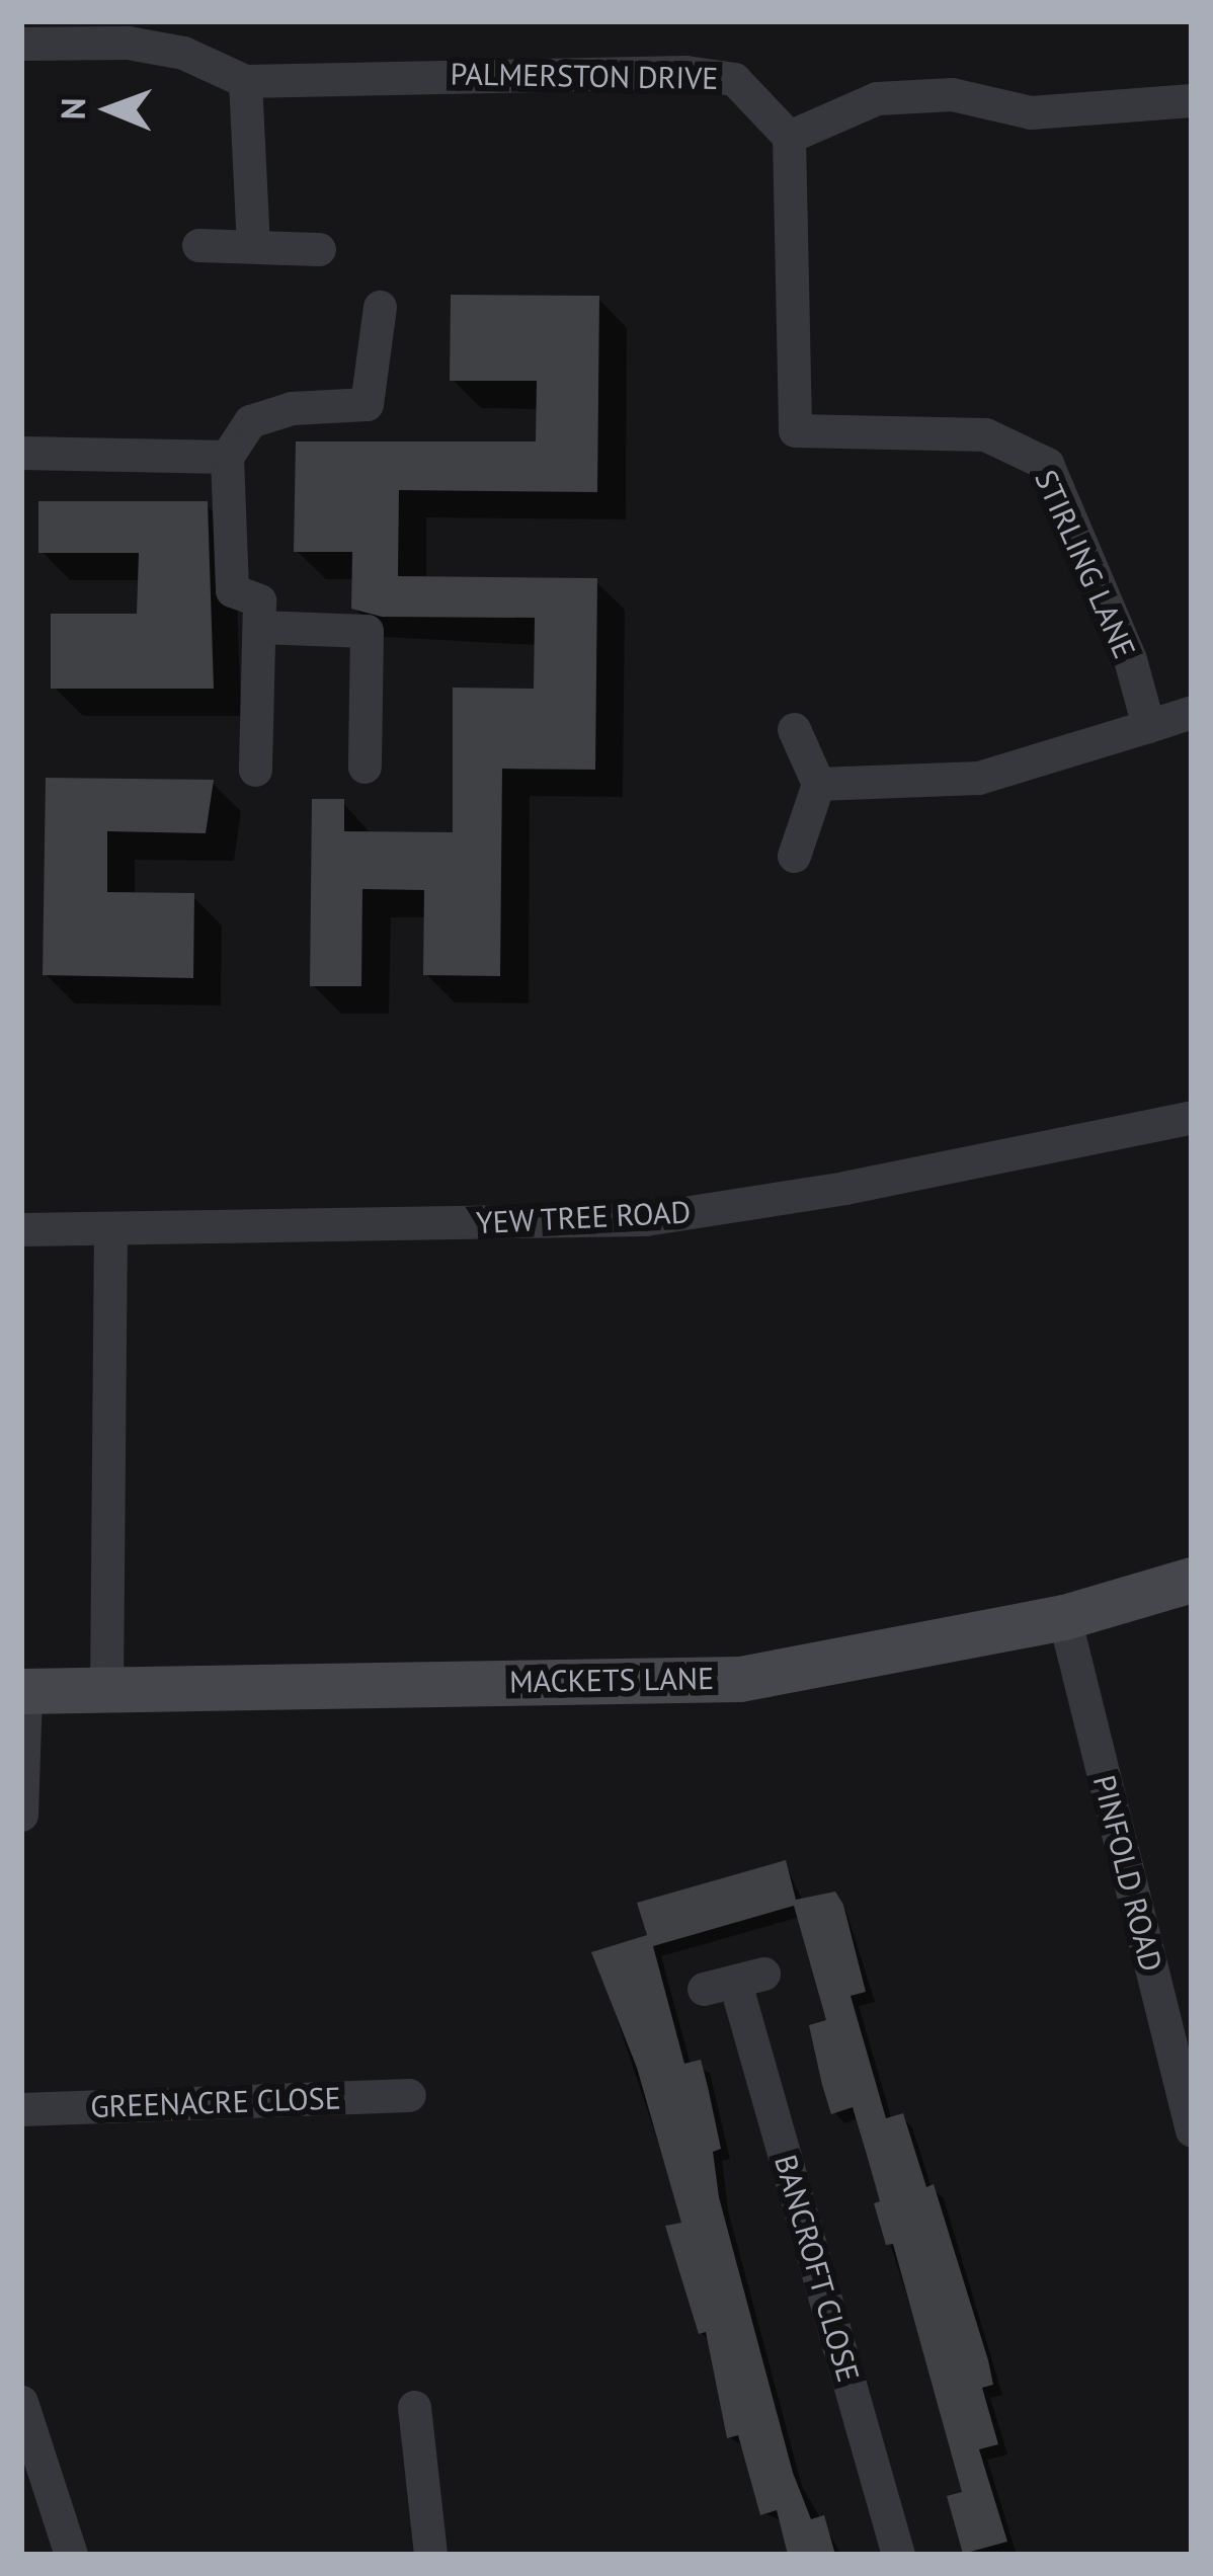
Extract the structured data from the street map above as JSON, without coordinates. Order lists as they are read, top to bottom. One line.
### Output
{"streets":{"street":["PALMERSTON DRIVE","STIRLING LANE","YEW TREE ROAD","MACKETS LANE","PINFOLD ROAD","GREENACRE CLOSE","BANCROFT CLOSE"]},"crossings":[["PALMERSTON DRIVE","STIRLING LANE"],["MACKETS LANE","PINFOLD ROAD"]],"north":"left"}
